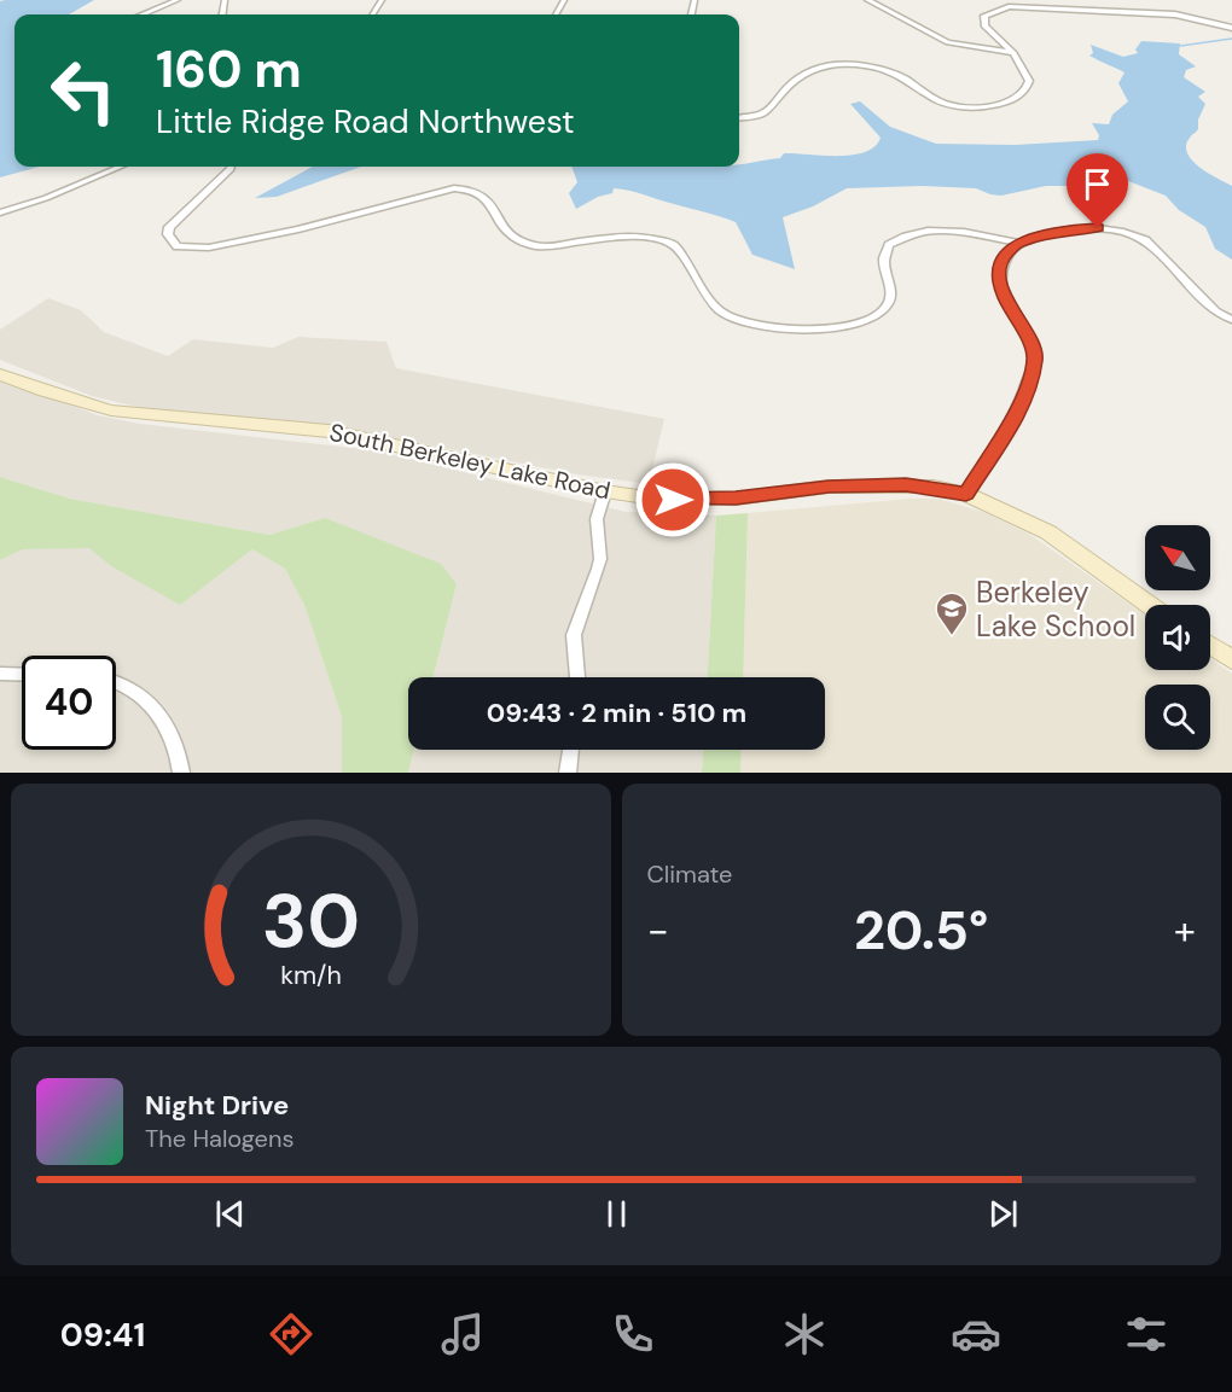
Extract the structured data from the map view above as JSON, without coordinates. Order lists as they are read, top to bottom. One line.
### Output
{"streets":{"street":["South Berkeley Lake Road"]},"places":{"school or university":["Berkeley Lake School"]},"north":"top left","page":{"turn":["160 m","Little Ridge Road Northwest"],"limit":"40","trip":"09:43 · 2 min · 510 m","tile":"Climate","heat":["−","20.5°","+"],"song":["Night Drive","The Halogens"],"tabs":"09:41","gauge":["30","km/h"]}}
